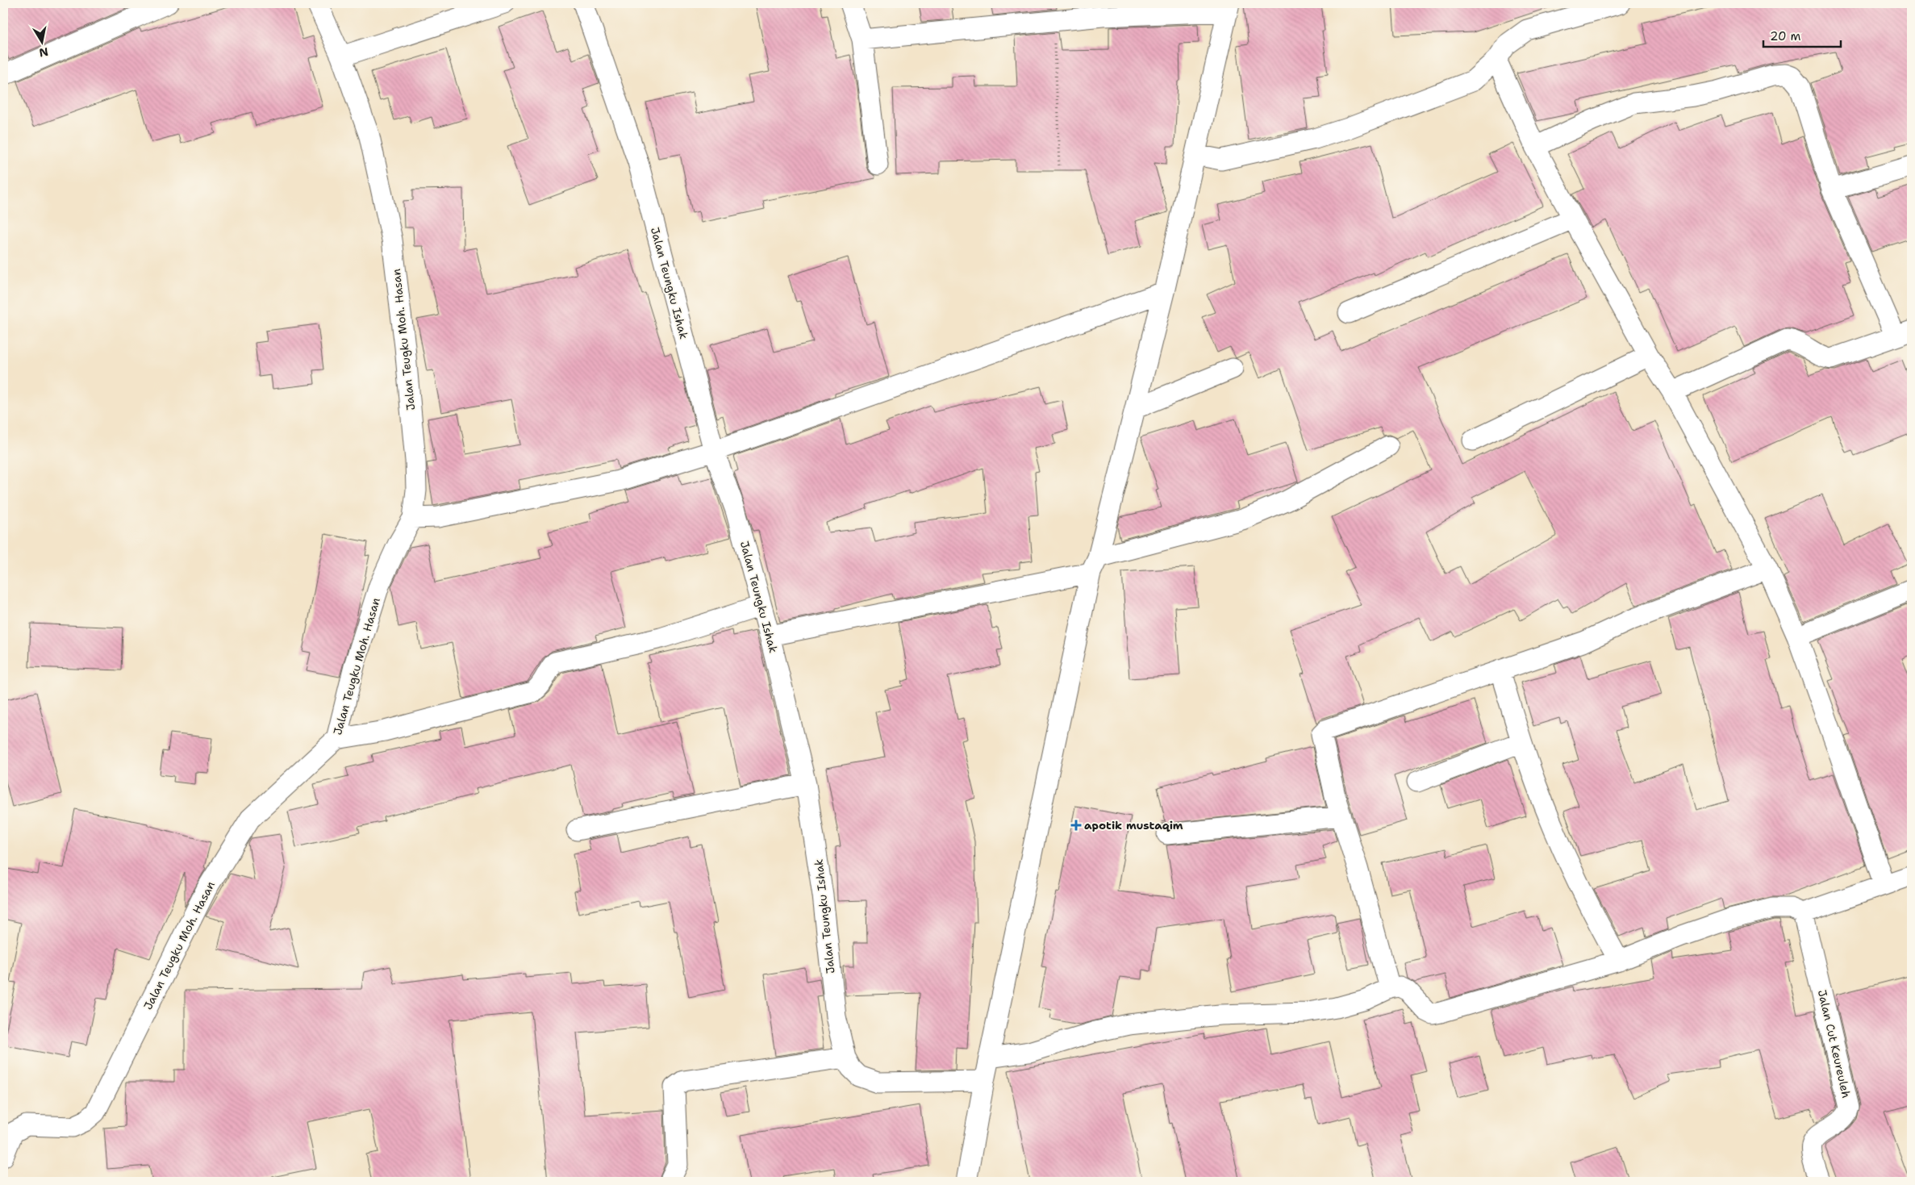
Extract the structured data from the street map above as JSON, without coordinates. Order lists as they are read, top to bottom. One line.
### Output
{"streets":{"street":["Jalan Teungku Ishak","Jalan Teugku Moh. Hasan","Jalan Cut Keureuleh"]},"places":{"health":["apotik mustaqim"]},"scale_bar":"20 m","north":"bottom"}
